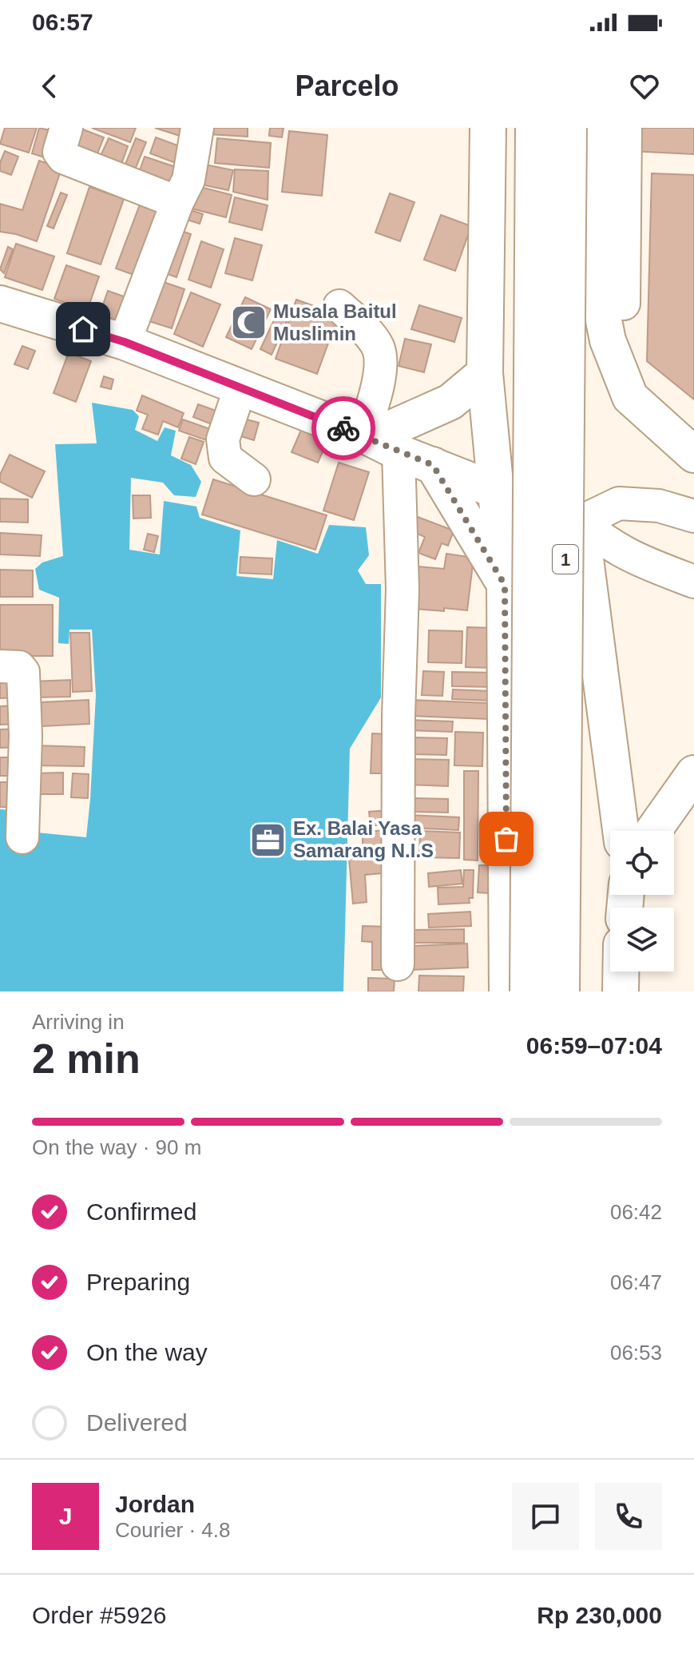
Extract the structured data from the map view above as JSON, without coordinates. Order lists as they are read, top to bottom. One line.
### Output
{"streets":{"main road":["1"]},"places":{"mosque":["Musala Baitul Muslimin"],"office":["Ex. Balai Yasa Samarang N.I.S"]},"page":{"status":"06:57","header":"Parcelo","heading":["2 min","Arriving in","06:59–07:04"],"panel":["Jordan","Courier · 4.8","Order #5926","Rp 230,000"],"bar":"On the way · 90 m","list":[["Confirmed","06:42"],["Preparing","06:47"],["On the way","06:53"],"Delivered"],"round":"J"}}
